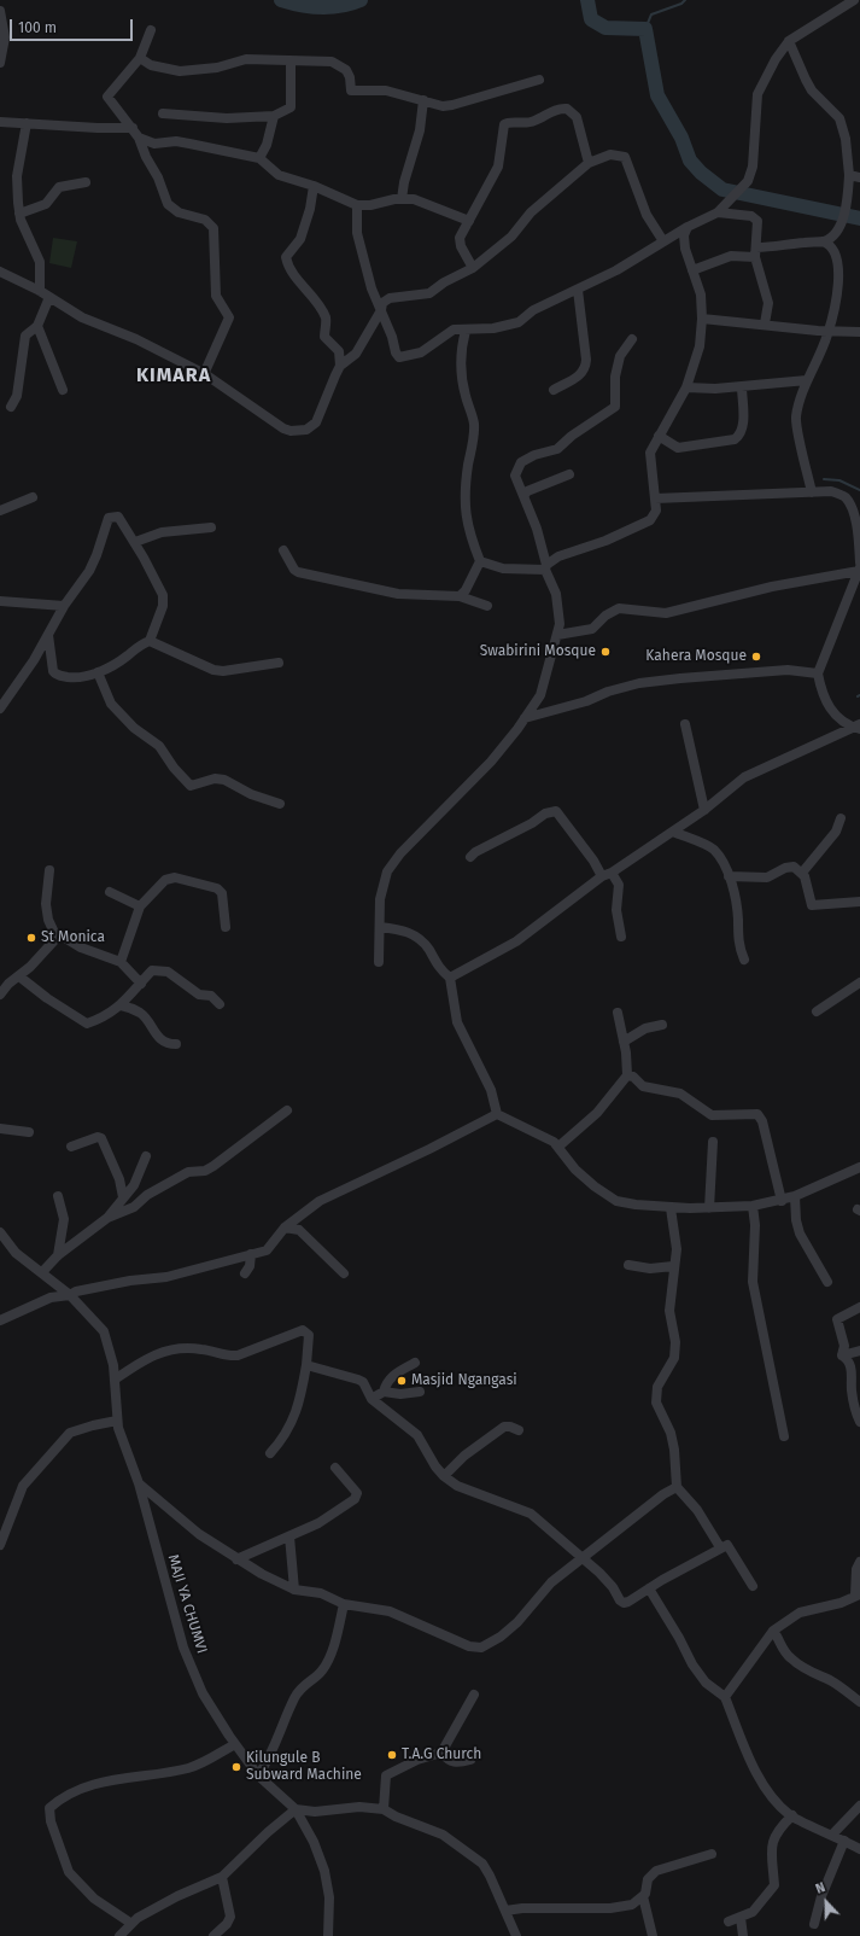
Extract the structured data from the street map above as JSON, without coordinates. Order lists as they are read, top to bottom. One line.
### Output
{"streets":{"street":["MAJI YA CHUMVI"]},"districts":["KIMARA"],"places":["Swabirini Mosque","Kahera Mosque","St Monica","Masjid Ngangasi","T.A.G Church","Kilungule B Subward Machine"],"scale_bar":"100 m","north":"top"}
